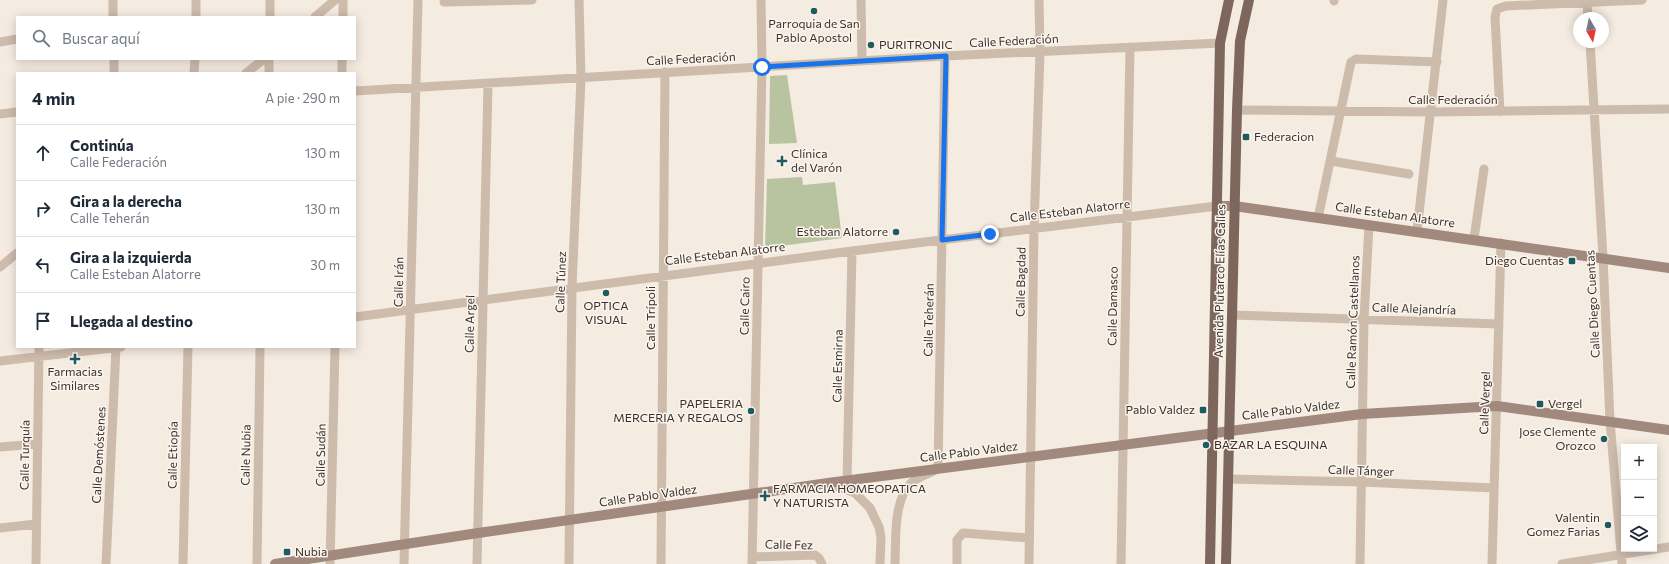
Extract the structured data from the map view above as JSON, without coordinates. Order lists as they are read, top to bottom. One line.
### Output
{"streets":{"main road":["Avenida Plutarco Elías Calles"],"street":["Calle Federación","Calle Esteban Alatorre","Calle Irán","Calle Túnez","Calle Bagdad","Calle Diego Cuentas","Calle Cairo","Calle Damasco","Calle Alejandría","Calle Trípoli","Calle Teherán","Calle Ramón Castellanos","Calle Argel","Calle Esmirna","Calle Vergel","Calle Pablo Valdez","Calle Turquía","Calle Demóstenes","Calle Etiopía","Calle Nubia","Calle Sudán","Calle Tánger","Calle Fez"]},"crossings":[["Calle Federación","Avenida Plutarco Elías Calles"],["Calle Federación","Calle Irán"],["Calle Federación","Calle Túnez"],["Calle Federación","Calle Bagdad"],["Calle Federación","Calle Diego Cuentas"],["Calle Federación","Calle Cairo"],["Calle Federación","Calle Damasco"],["Calle Federación","Calle Trípoli"],["Calle Federación","Calle Teherán"],["Calle Federación","Calle Argel"],["Calle Esteban Alatorre","Avenida Plutarco Elías Calles"],["Calle Esteban Alatorre","Calle Irán"],["Calle Esteban Alatorre","Calle Túnez"],["Calle Esteban Alatorre","Calle Bagdad"],["Calle Esteban Alatorre","Calle Diego Cuentas"],["Calle Esteban Alatorre","Calle Cairo"],["Calle Esteban Alatorre","Calle Damasco"],["Calle Esteban Alatorre","Calle Trípoli"],["Calle Esteban Alatorre","Calle Teherán"],["Calle Esteban Alatorre","Calle Ramón Castellanos"],["Calle Esteban Alatorre","Calle Argel"],["Calle Esteban Alatorre","Calle Esmirna"],["Calle Esteban Alatorre","Calle Vergel"],["Avenida Plutarco Elías Calles","Calle Alejandría"],["Avenida Plutarco Elías Calles","Calle Pablo Valdez"],["Avenida Plutarco Elías Calles","Calle Tánger"],["Calle Irán","Calle Pablo Valdez"],["Calle Túnez","Calle Pablo Valdez"],["Calle Bagdad","Calle Pablo Valdez"],["Calle Diego Cuentas","Calle Pablo Valdez"],["Calle Cairo","Calle Pablo Valdez"],["Calle Cairo","Calle Fez"],["Calle Damasco","Calle Pablo Valdez"],["Calle Alejandría","Calle Ramón Castellanos"],["Calle Alejandría","Calle Vergel"],["Calle Trípoli","Calle Pablo Valdez"],["Calle Teherán","Calle Pablo Valdez"],["Calle Ramón Castellanos","Calle Pablo Valdez"],["Calle Ramón Castellanos","Calle Tánger"],["Calle Argel","Calle Pablo Valdez"],["Calle Esmirna","Calle Pablo Valdez"],["Calle Vergel","Calle Pablo Valdez"],["Calle Vergel","Calle Tánger"],["Calle Pablo Valdez","Calle Sudán"]],"places":{"other":["Parroquia de San Pablo Apostol","PURITRONIC","Esteban Alatorre","OPTICA VISUAL","PAPELERIA MERCERIA Y REGALOS","Jose Clemente Orozco","BAZAR LA ESQUINA","Valentin Gomez Farias"],"transit":["Federacion","Diego Cuentas","Vergel","Pablo Valdez","Nubia"],"health":["Clínica del Varón","Farmacias Similares","FARMACIA HOMEOPATICA Y NATURISTA"]},"north":"bottom","page":{"search":"Buscar aquí","heading":["4 min","A pie · 290 m"],"list":[["Continúa","Calle Federación","130 m"],["Gira a la derecha","Calle Teherán","130 m"],["Gira a la izquierda","Calle Esteban Alatorre","30 m"],"Llegada al destino"],"map_buttons":["+","−"]}}
